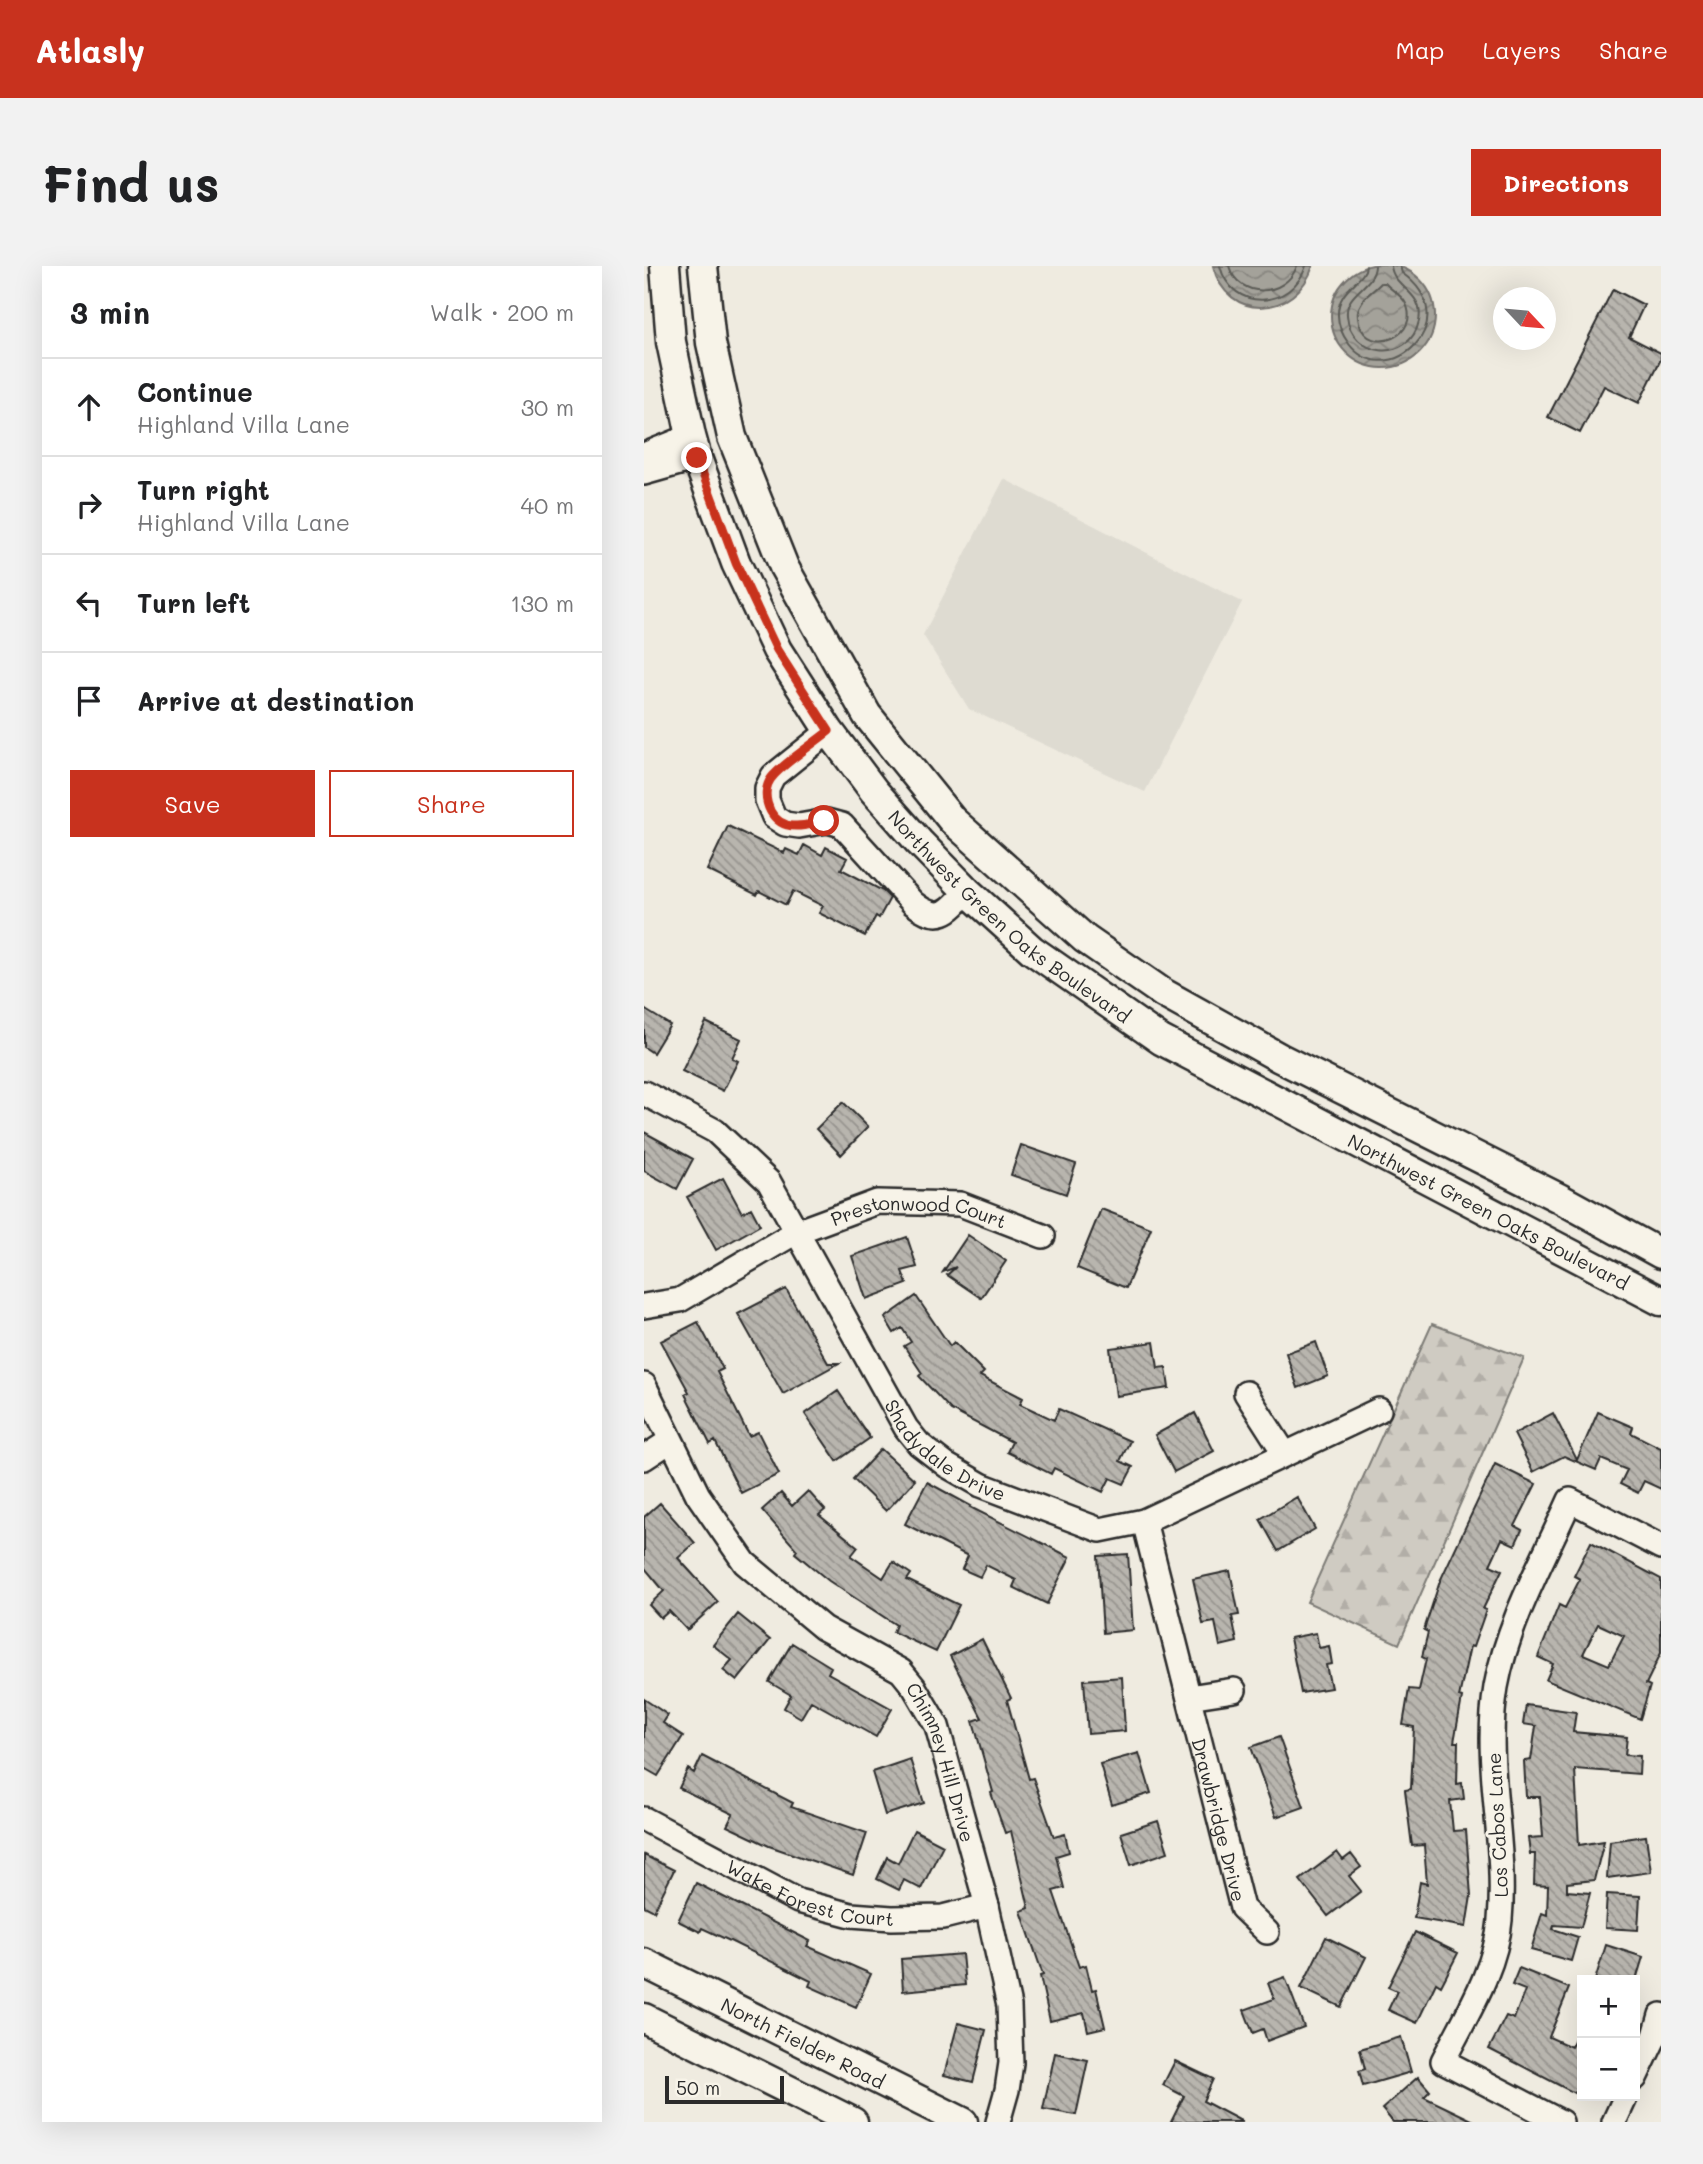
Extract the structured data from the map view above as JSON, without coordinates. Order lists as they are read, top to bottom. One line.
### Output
{"streets":{"main road":["Northwest Green Oaks Boulevard","North Fielder Road"],"street":["Prestonwood Court","Shadydale Drive","Chimney Hill Drive","Drawbridge Drive","Los Cabos Lane","Wake Forest Court"]},"crossings":[["Prestonwood Court","Shadydale Drive"],["Shadydale Drive","Drawbridge Drive"],["Chimney Hill Drive","Wake Forest Court"]],"scale_bar":"50 m","north":"bottom right","page":{"header":"Atlasly","nav":["Map","Layers","Share"],"buttons":["Directions",["Save","Share"]],"title":"Find us","heading":["3 min","Walk · 200 m"],"list":[["Continue","Highland Villa Lane","30 m"],["Turn right","Highland Villa Lane","40 m"],["Turn left","130 m"],"Arrive at destination"],"map_buttons":["+","−"],"scale":"50 m"}}
